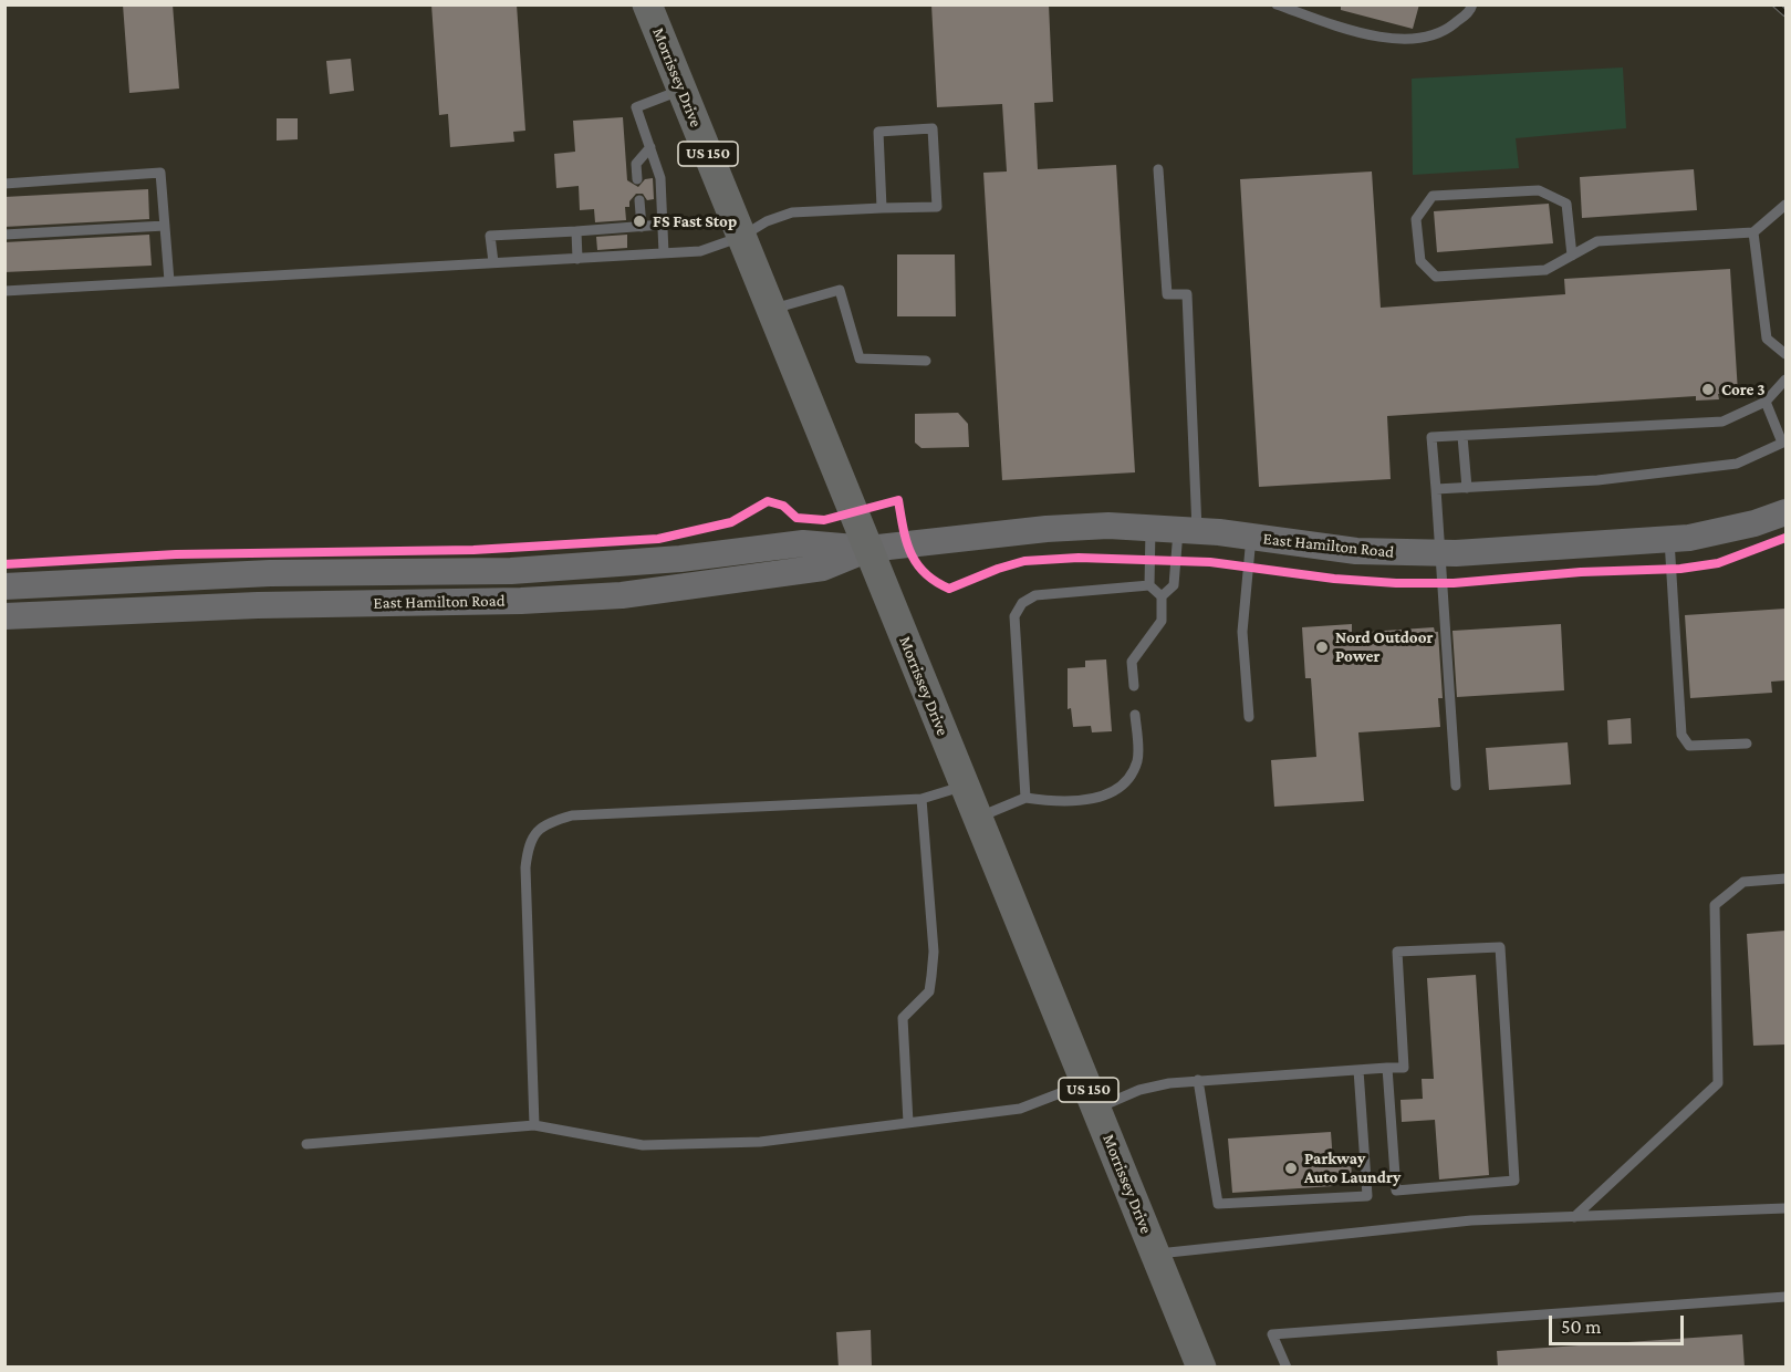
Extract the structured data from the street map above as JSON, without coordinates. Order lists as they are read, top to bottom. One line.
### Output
{"streets":{"main road":["Morrissey Drive","US 150","East Hamilton Road"]},"crossings":[["Morrissey Drive","East Hamilton Road"]],"places":["FS Fast Stop","Core 3","Nord Outdoor Power","Parkway Auto Laundry"],"scale_bar":"50 m"}
